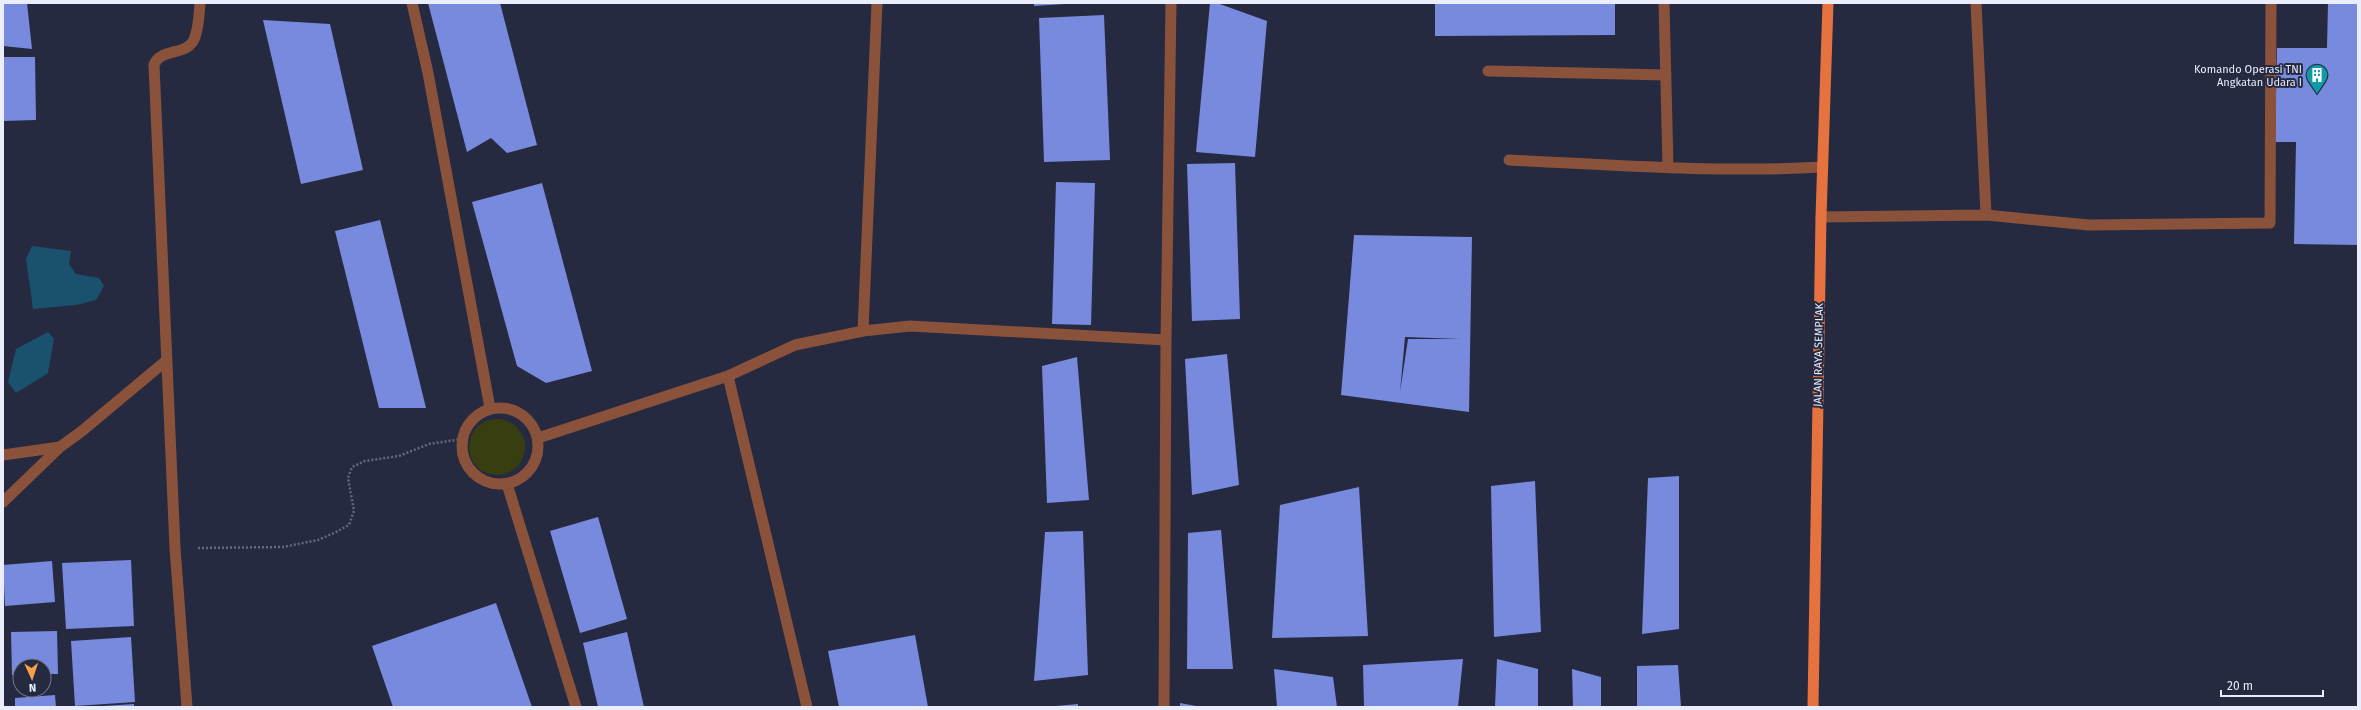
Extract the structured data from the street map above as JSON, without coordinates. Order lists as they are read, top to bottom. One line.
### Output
{"streets":{"main road":["JALAN RAYA SEMPLAK"]},"places":{"building":["Komando Operasi TNI Angkatan Udara I"]},"scale_bar":"20 m","north":"bottom"}
